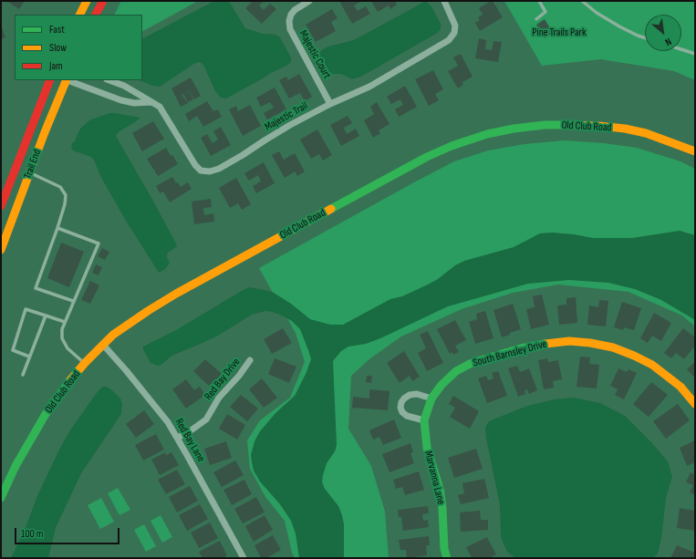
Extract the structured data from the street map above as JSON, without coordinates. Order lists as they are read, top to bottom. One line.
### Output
{"streets":{"street":["Majestic Court","Majestic Trail","Old Club Road","Trail End","South Barnsley Drive","Red Bay Drive","Red Bay Lane","Marvanna Lane"]},"crossings":[["Majestic Court","Majestic Trail"],["Old Club Road","Red Bay Lane"],["South Barnsley Drive","Marvanna Lane"],["Red Bay Drive","Red Bay Lane"]],"parks":["Pine Trails Park"],"legend":["Fast","Slow","Jam"],"scale_bar":"100 m","north":"bottom right"}
